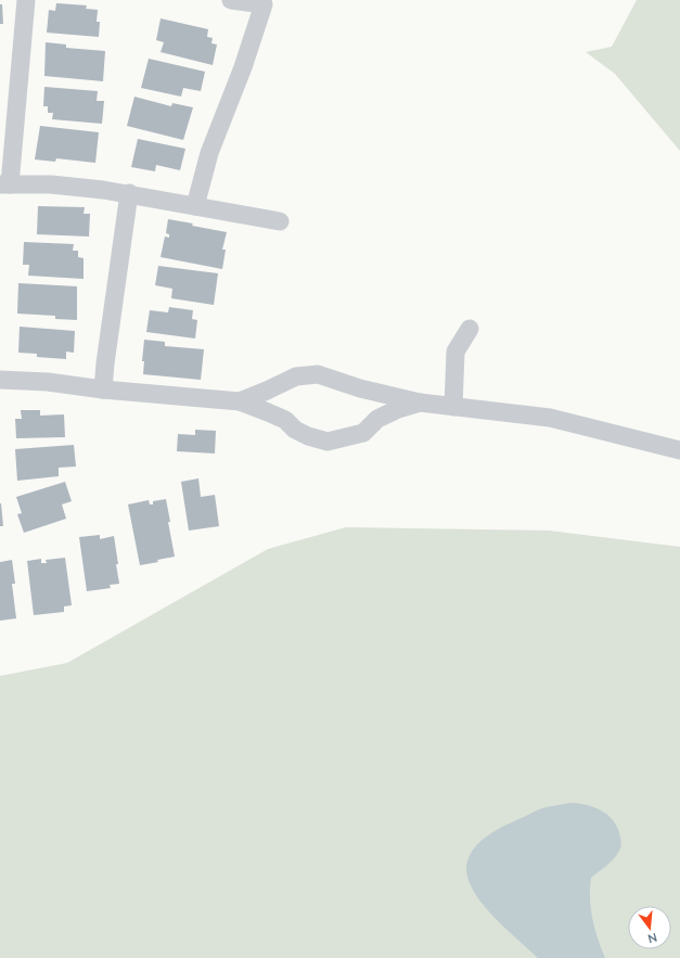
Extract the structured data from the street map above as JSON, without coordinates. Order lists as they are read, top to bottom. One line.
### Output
{"north":"bottom"}
